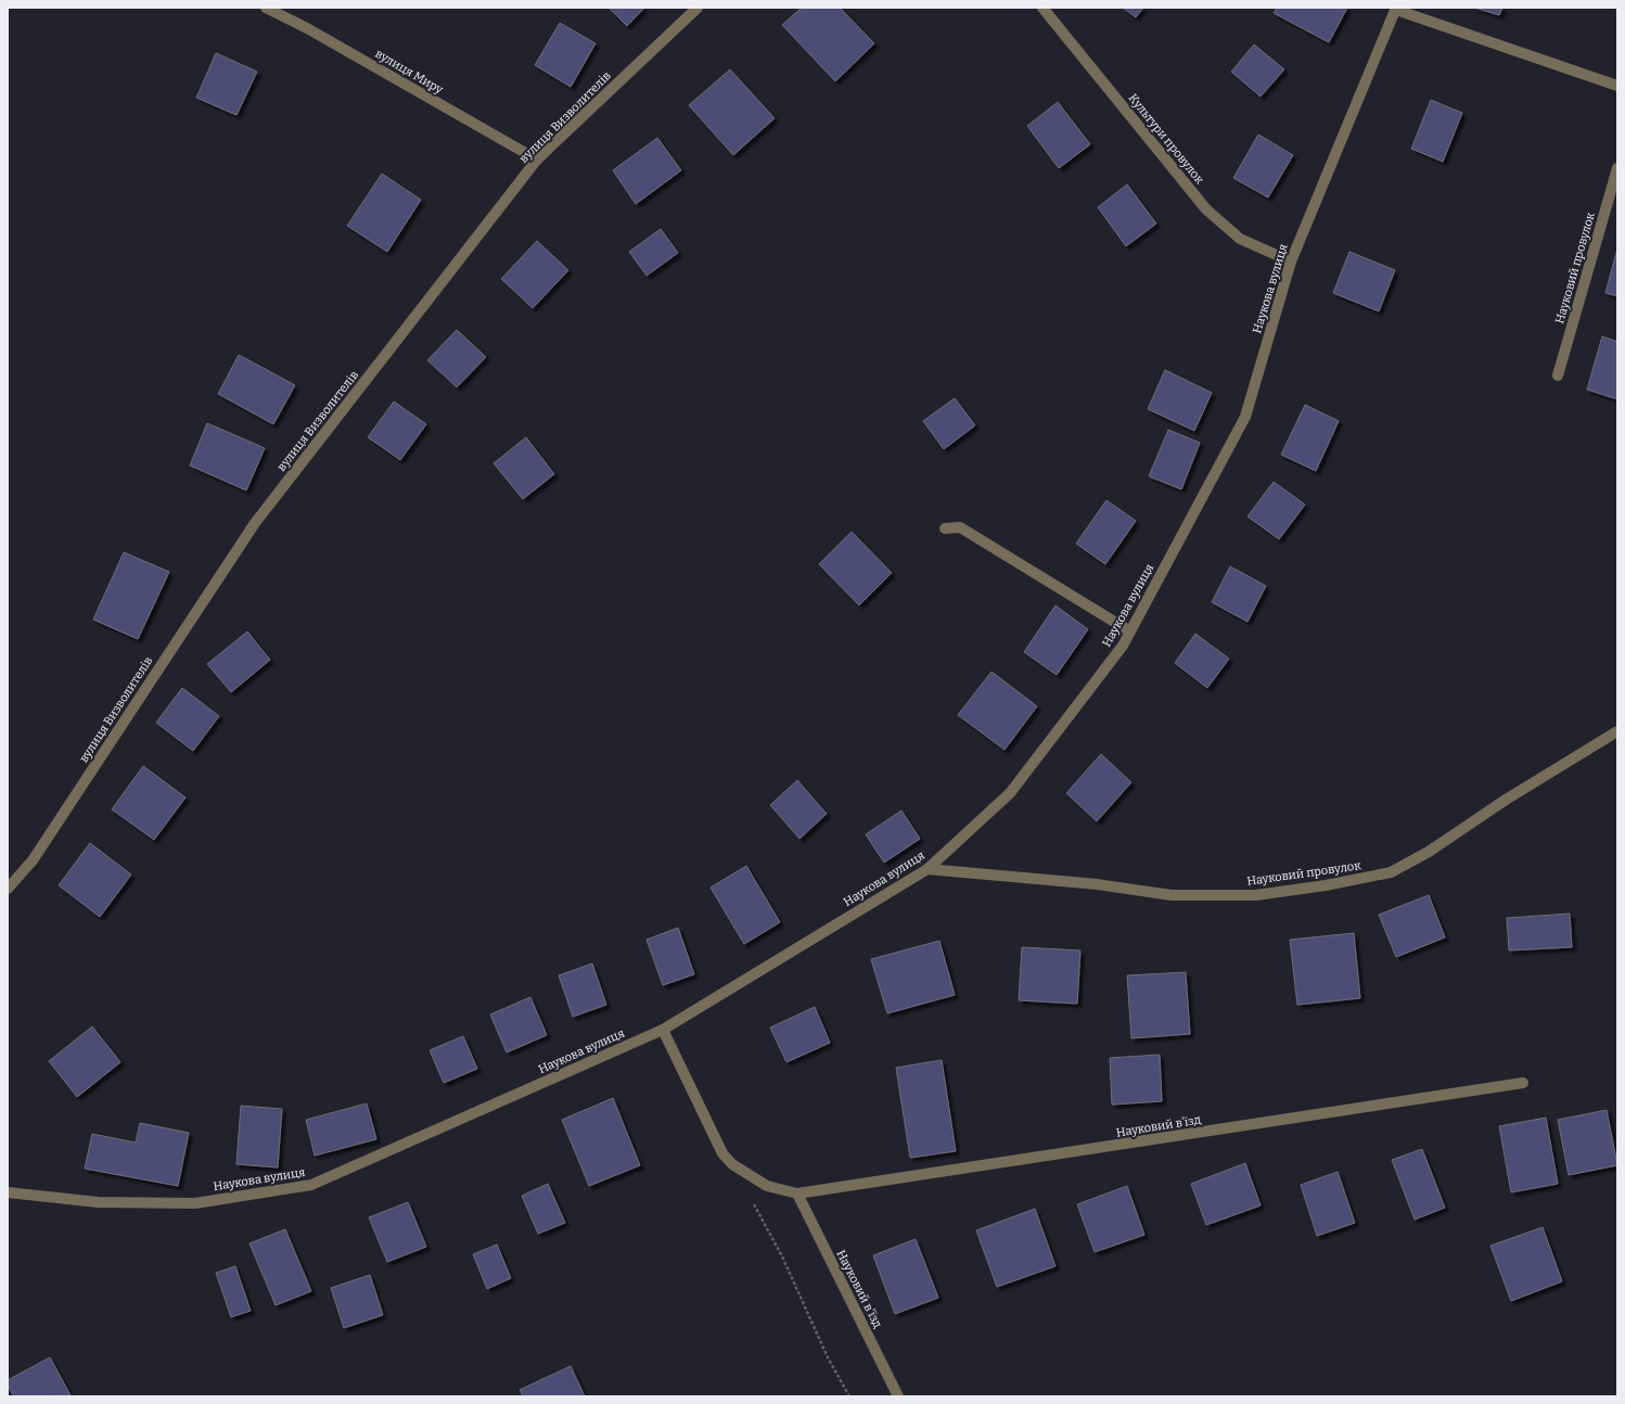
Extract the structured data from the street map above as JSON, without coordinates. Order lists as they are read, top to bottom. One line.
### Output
{"streets":{"street":["вулиця Миру","вулиця Визволителів","Культури провулок","Науковий провулок","Наукова вулиця","Науковий в'їзд"]},"crossings":[["вулиця Миру","вулиця Визволителів"],["Культури провулок","Наукова вулиця"],["Науковий провулок","Наукова вулиця"],["Наукова вулиця","Науковий в'їзд"]]}
